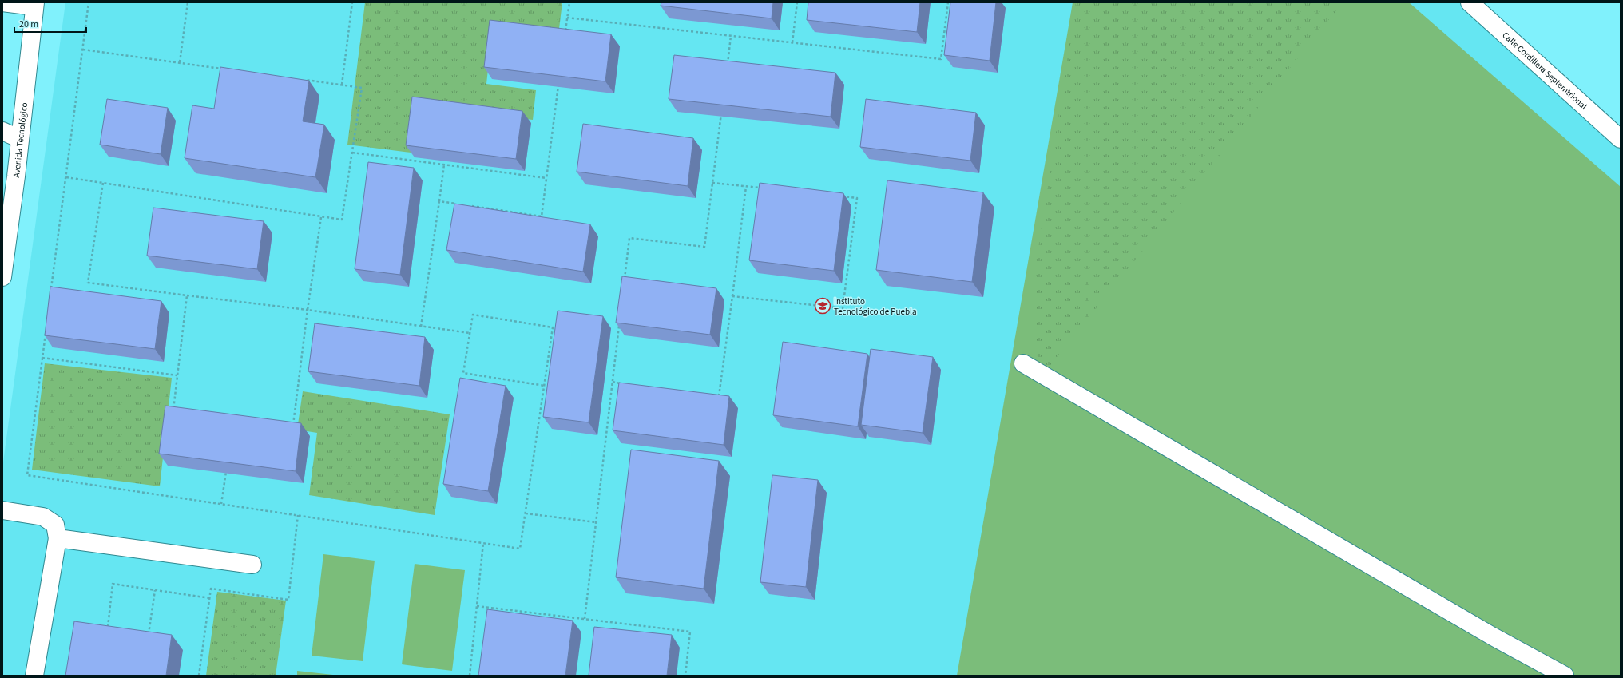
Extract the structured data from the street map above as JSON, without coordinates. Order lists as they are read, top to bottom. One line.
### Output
{"streets":{"street":["Calle Cordillera Septemtrional","Avenida Tecnológico"]},"places":{"school or university":["Instituto Tecnológico de Puebla"]},"scale_bar":"20 m"}
